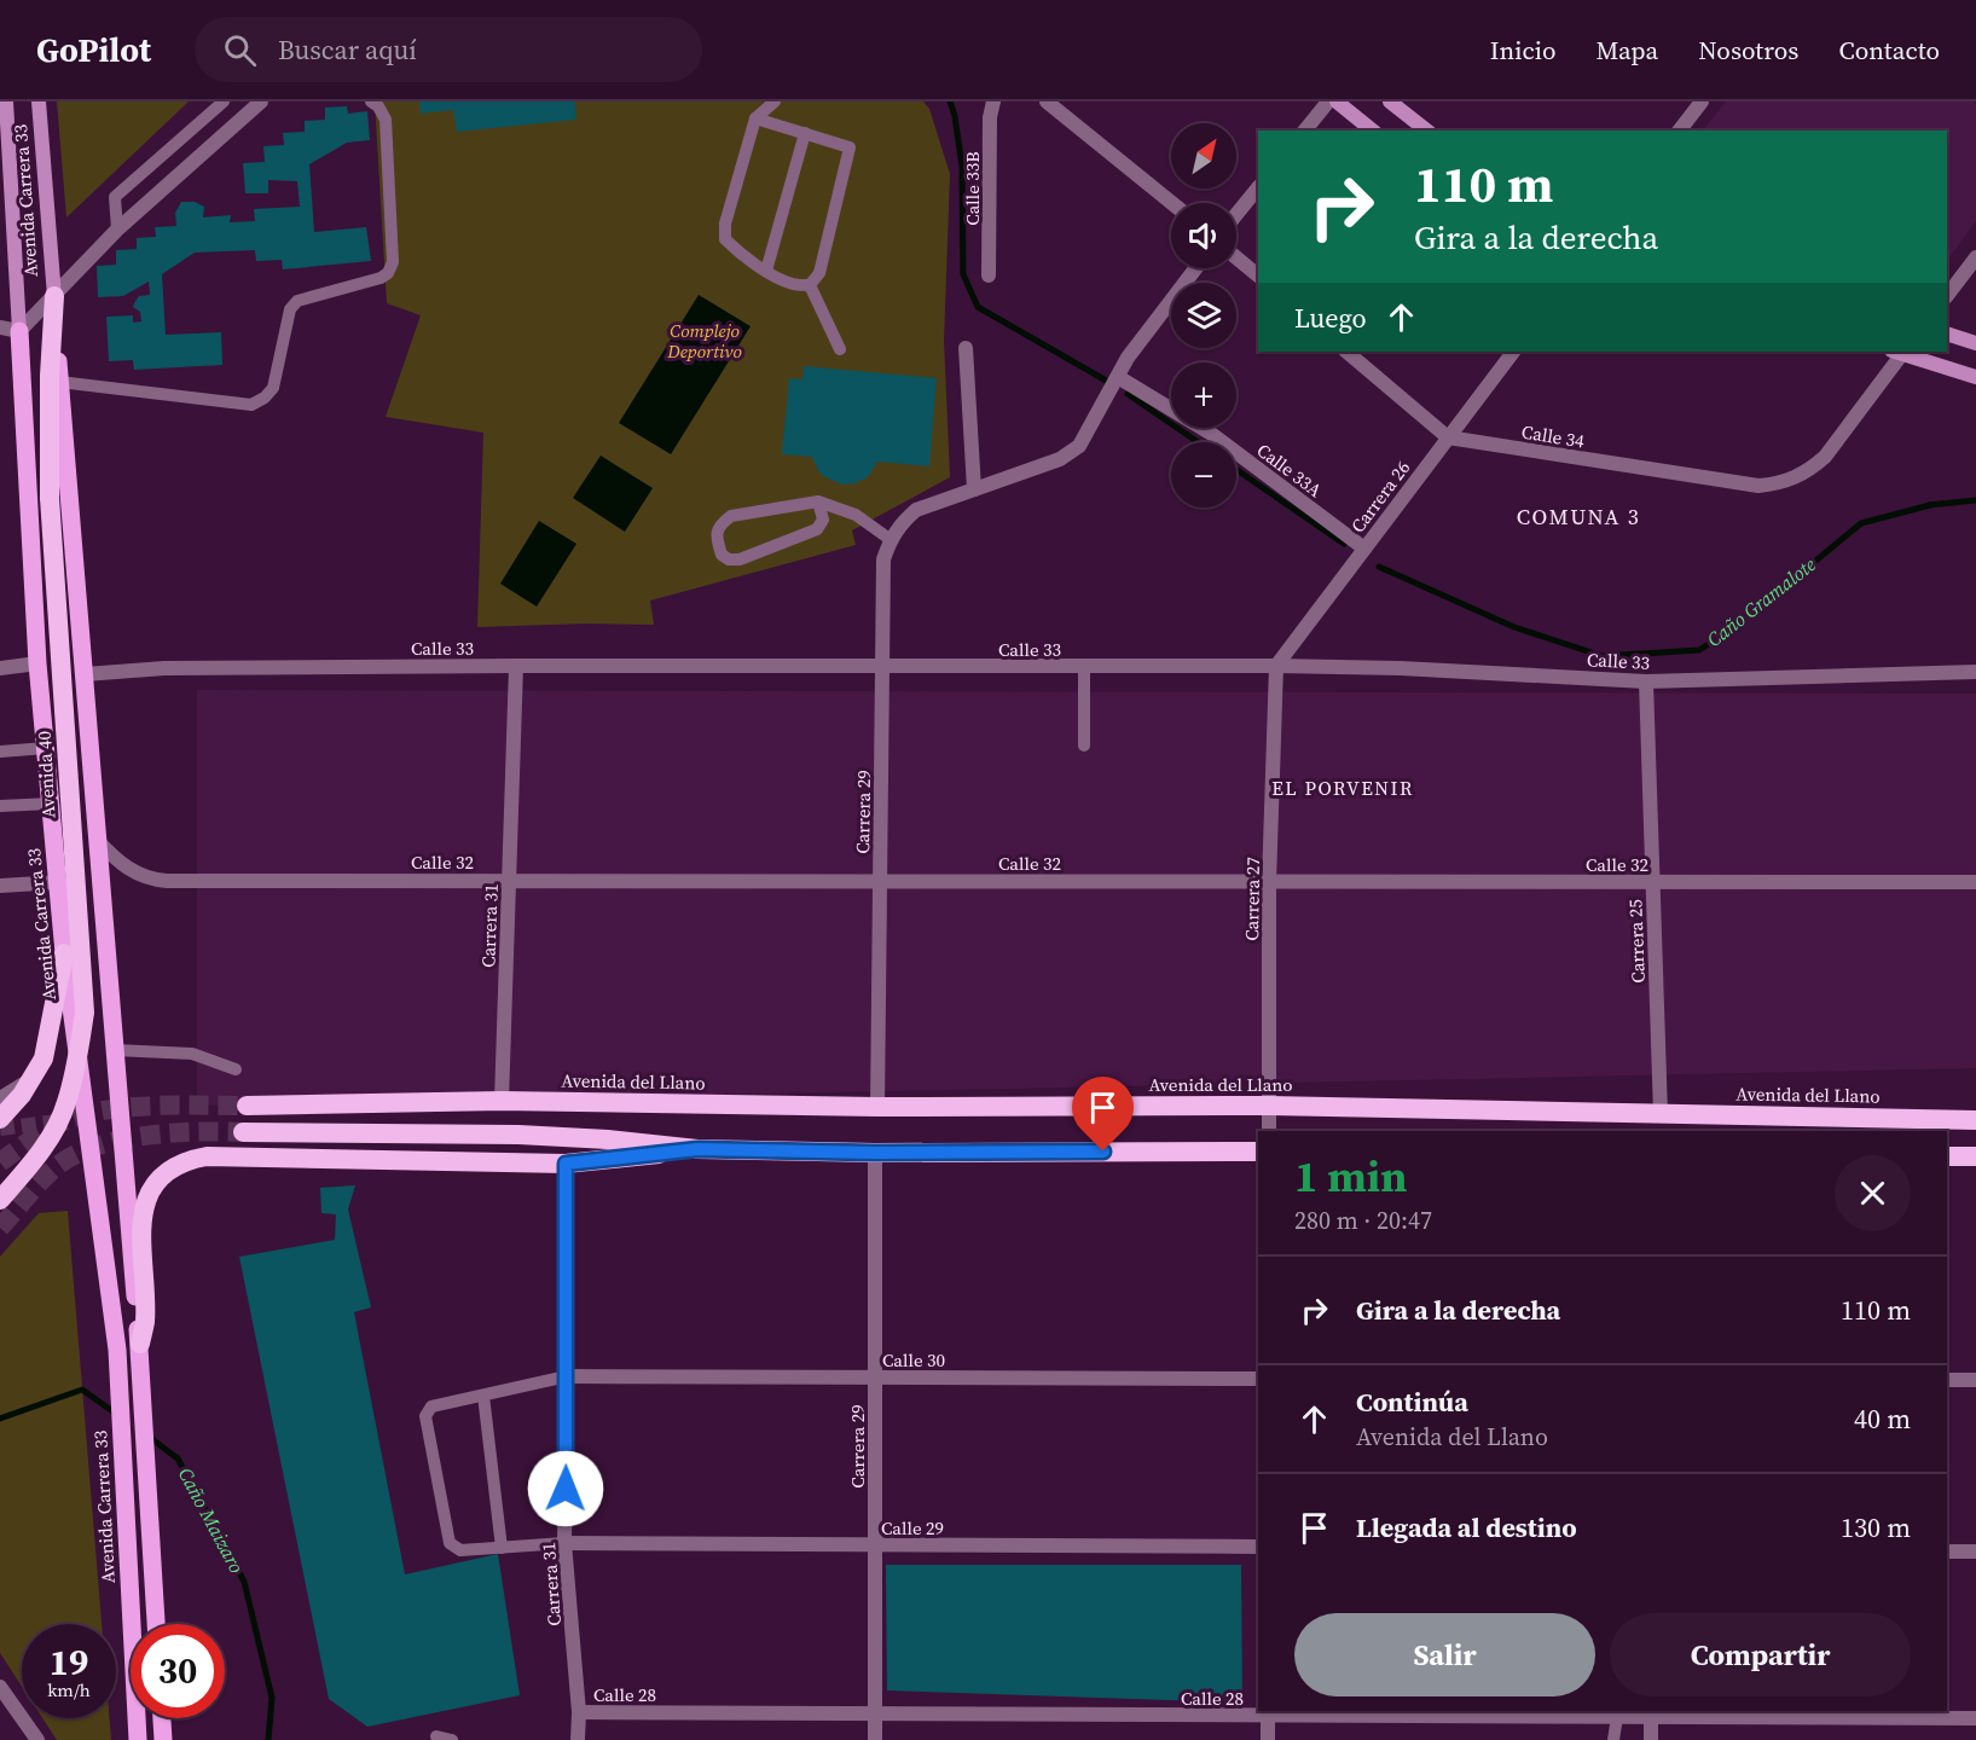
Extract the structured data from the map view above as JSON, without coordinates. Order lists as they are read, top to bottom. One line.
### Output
{"streets":{"highway":["Avenida Carrera 33","Avenida 40","Avenida del Llano"],"street":["Calle 33B","Calle 34","Calle 33A","Carrera 26","Calle 33","Carrera 29","Calle 32","Carrera 27","Carrera 31","Carrera 25","Calle 30","Calle 29","Calle 28"]},"crossings":[["Avenida Carrera 33","Calle 33"],["Avenida Carrera 33","Avenida 40"],["Avenida Carrera 33","Calle 32"],["Calle 34","Carrera 26"],["Calle 33A","Carrera 26"],["Carrera 26","Calle 33"],["Carrera 26","Carrera 27"],["Calle 33","Carrera 29"],["Calle 33","Carrera 27"],["Calle 33","Carrera 31"],["Calle 33","Carrera 25"],["Carrera 29","Calle 32"],["Carrera 29","Avenida del Llano"],["Carrera 29","Calle 30"],["Carrera 29","Calle 29"],["Carrera 29","Calle 28"],["Calle 32","Carrera 27"],["Calle 32","Carrera 31"],["Calle 32","Carrera 25"],["Carrera 27","Avenida del Llano"],["Carrera 31","Avenida del Llano"],["Carrera 31","Calle 30"],["Carrera 31","Calle 29"],["Carrera 31","Calle 28"],["Carrera 25","Avenida del Llano"]],"districts":["COMUNA 3","EL PORVENIR"],"water":["Caño Gramalote","Caño Maizaro"],"parks":["Complejo Deportivo"],"north":"top right","page":{"header":"GoPilot","search":"Buscar aquí","nav":["Inicio","Mapa","Nosotros","Contacto"],"map_buttons":["+","−"],"turn":["110 m","Gira a la derecha"],"then":"Luego","heading":["1 min","280 m · 20:47"],"list":[{"name":"Gira a la derecha","value":"110 m"},{"name":"Continúa","note":"Avenida del Llano","value":"40 m"},{"name":"Llegada al destino","value":"130 m"}],"buttons":["Salir","Compartir"],"speed":"19 km/h","limit":"30"}}
